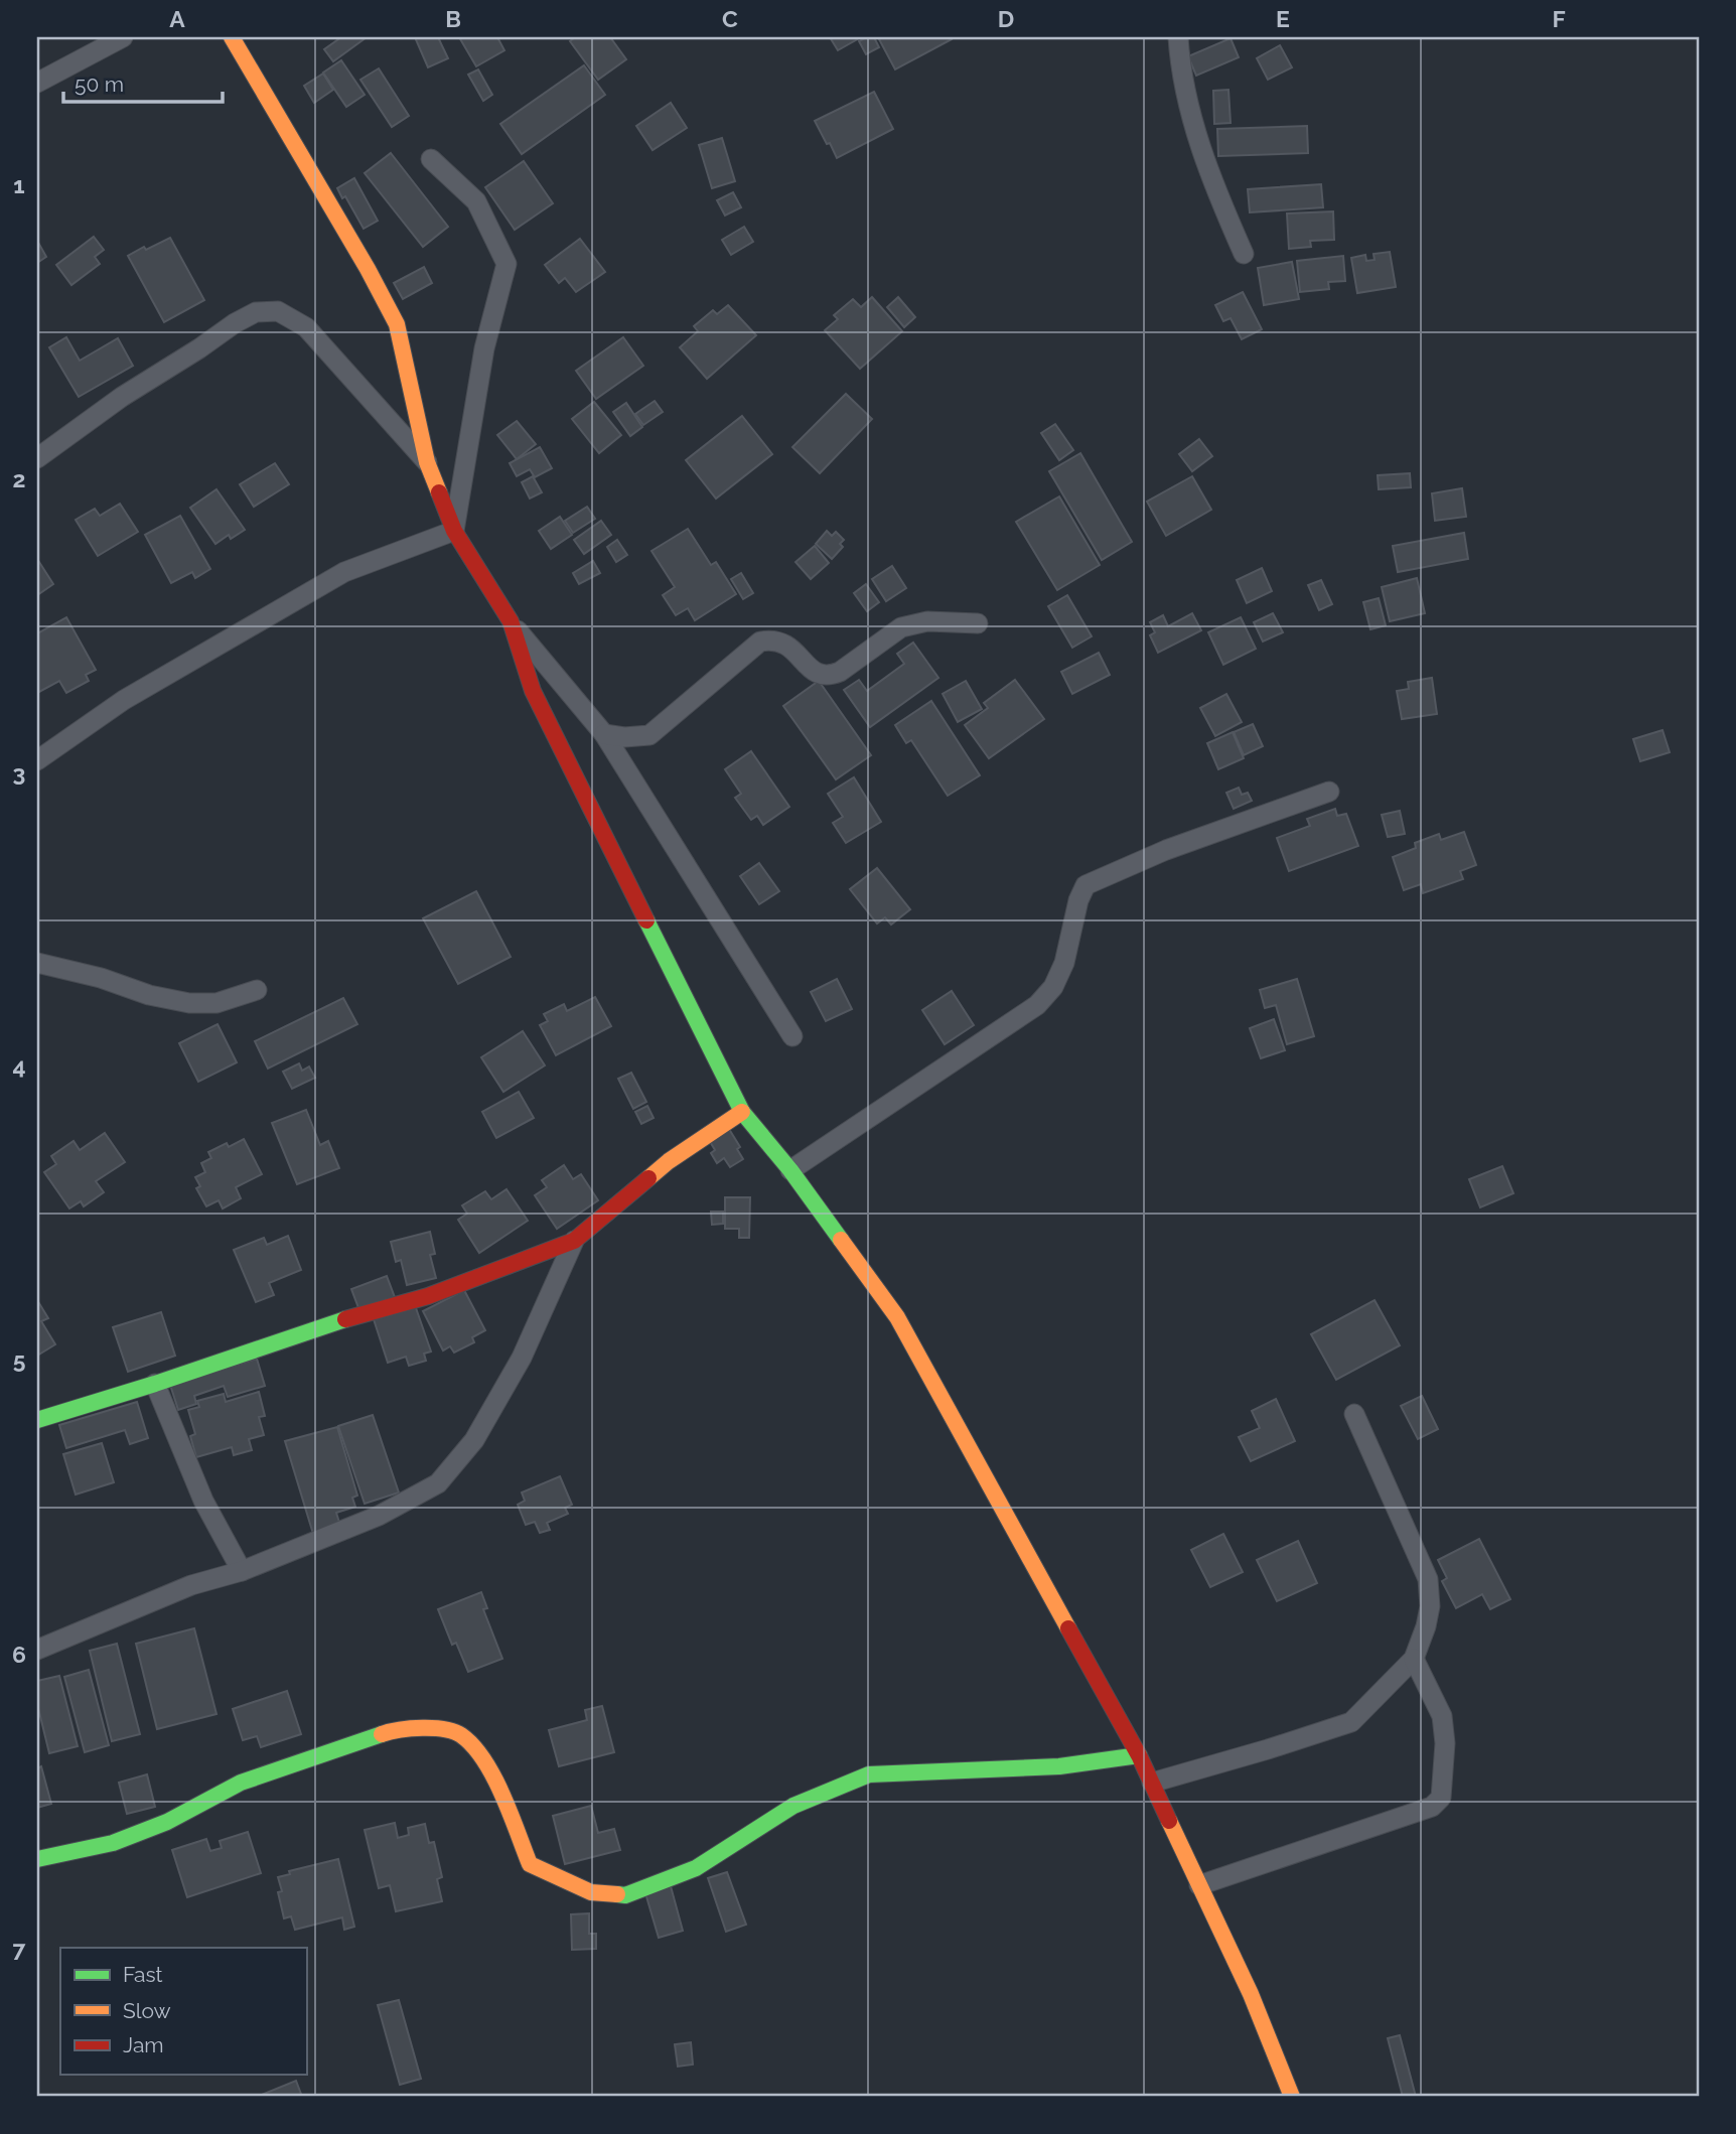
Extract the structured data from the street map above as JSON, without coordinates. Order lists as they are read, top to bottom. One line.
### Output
{"legend":["Fast","Slow","Jam"],"scale_bar":"50 m","grid":{"columns":["A","B","C","D","E","F"],"rows":["1","2","3","4","5","6","7"]}}
